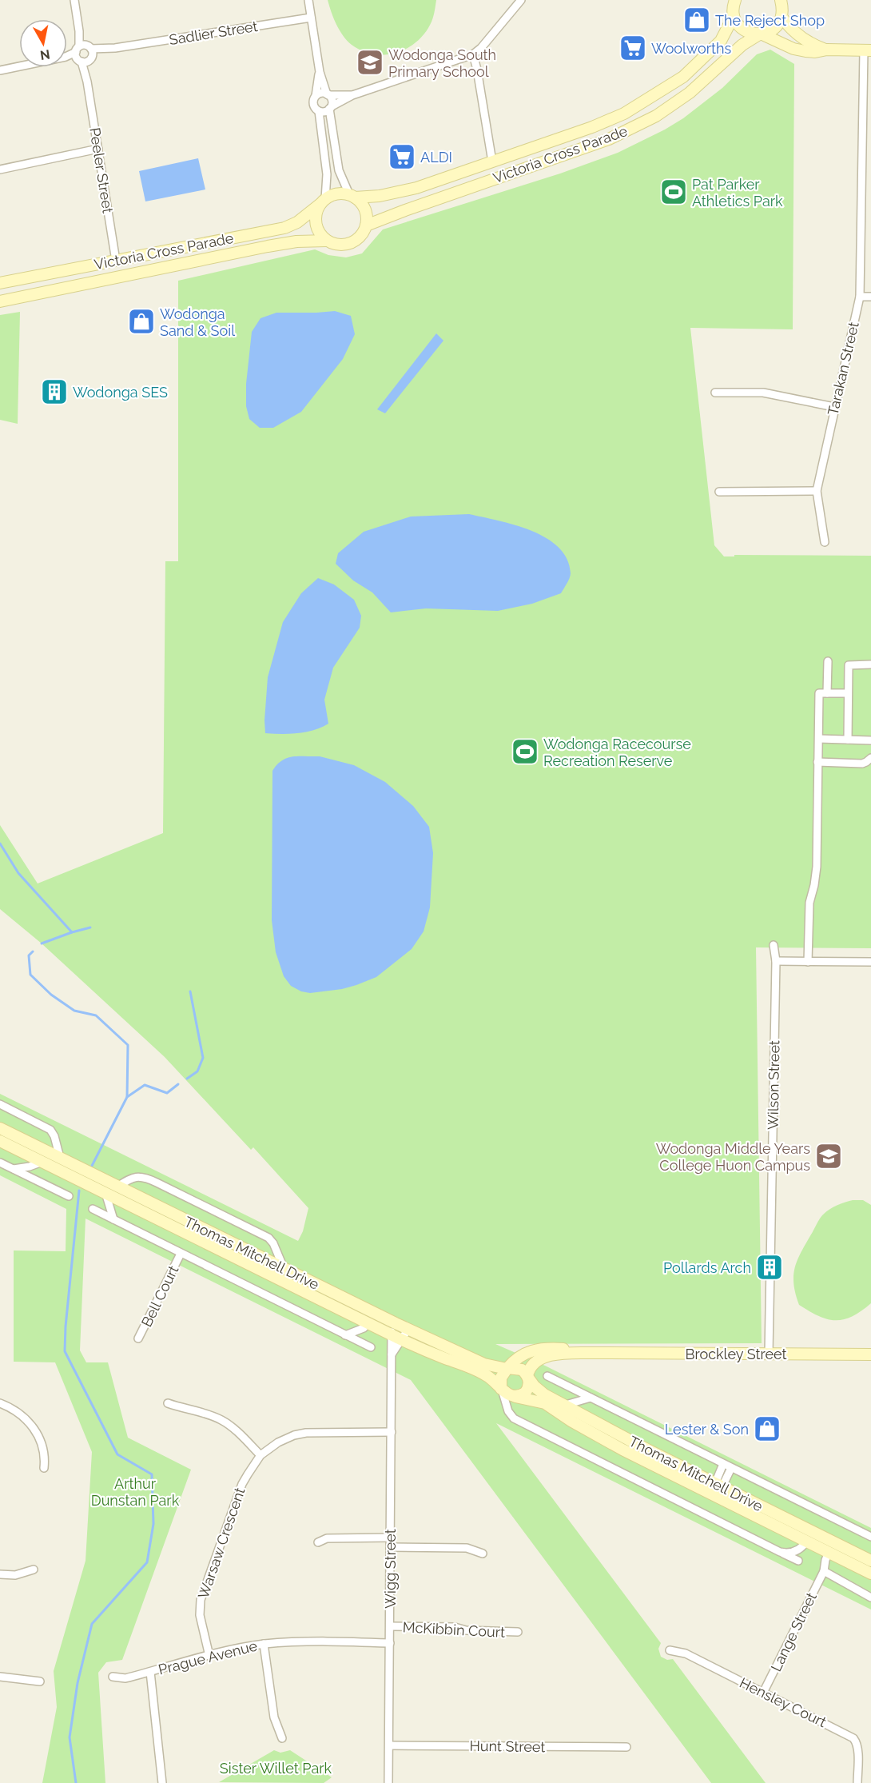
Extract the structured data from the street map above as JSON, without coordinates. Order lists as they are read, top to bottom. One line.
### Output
{"streets":{"main road":["Victoria Cross Parade","Thomas Mitchell Drive","Brockley Street"],"street":["Sadlier Street","Peeler Street","Tarakan Street","Wilson Street","Bell Court","Warsaw Crescent","Wigg Street","McKibbin Court","Lange Street","Prague Avenue","Hensley Court","Hunt Street"]},"crossings":[["Sadlier Street","Peeler Street"],["Victoria Cross Parade","Peeler Street"],["Wilson Street","Brockley Street"],["Thomas Mitchell Drive","Brockley Street"],["Thomas Mitchell Drive","Wigg Street"],["Thomas Mitchell Drive","Lange Street"],["Warsaw Crescent","Wigg Street"],["Warsaw Crescent","Prague Avenue"],["Wigg Street","McKibbin Court"],["Wigg Street","Prague Avenue"],["Wigg Street","Hunt Street"],["Lange Street","Hensley Court"]],"parks":["Arthur Dunstan Park","Sister Willet Park"],"places":{"shop":["The Reject Shop","Wodonga Sand & Soil","Lester & Son"],"supermarket":["Woolworths","ALDI"],"school or university":["Wodonga South Primary School","Wodonga Middle Years College Huon Campus"],"sports":["Pat Parker Athletics Park","Wodonga Racecourse Recreation Reserve"],"building":["Wodonga SES","Pollards Arch"]},"north":"bottom"}
